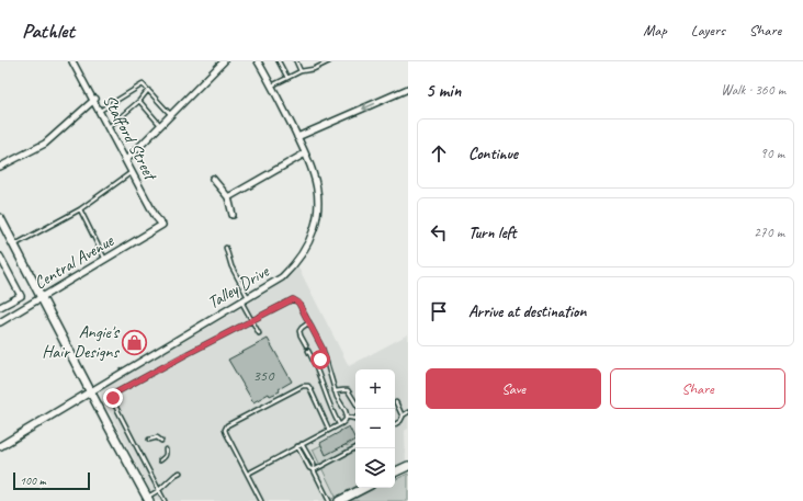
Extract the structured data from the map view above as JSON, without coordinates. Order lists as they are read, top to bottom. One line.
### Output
{"streets":{"street":["Stafford Street","Central Avenue","Talley Drive"]},"crossings":[["Stafford Street","Central Avenue"]],"places":{"shop":["Angie's Hair Designs"]},"house_numbers":["350"],"scale_bar":"100 m","page":{"header":"Pathlet","nav":["Map","Layers","Share"],"heading":["5 min","Walk · 360 m"],"list":[["Continue","90 m"],["Turn left","270 m"],"Arrive at destination"],"buttons":["Save","Share"],"map_buttons":["+","−"],"scale":"100 m"}}
